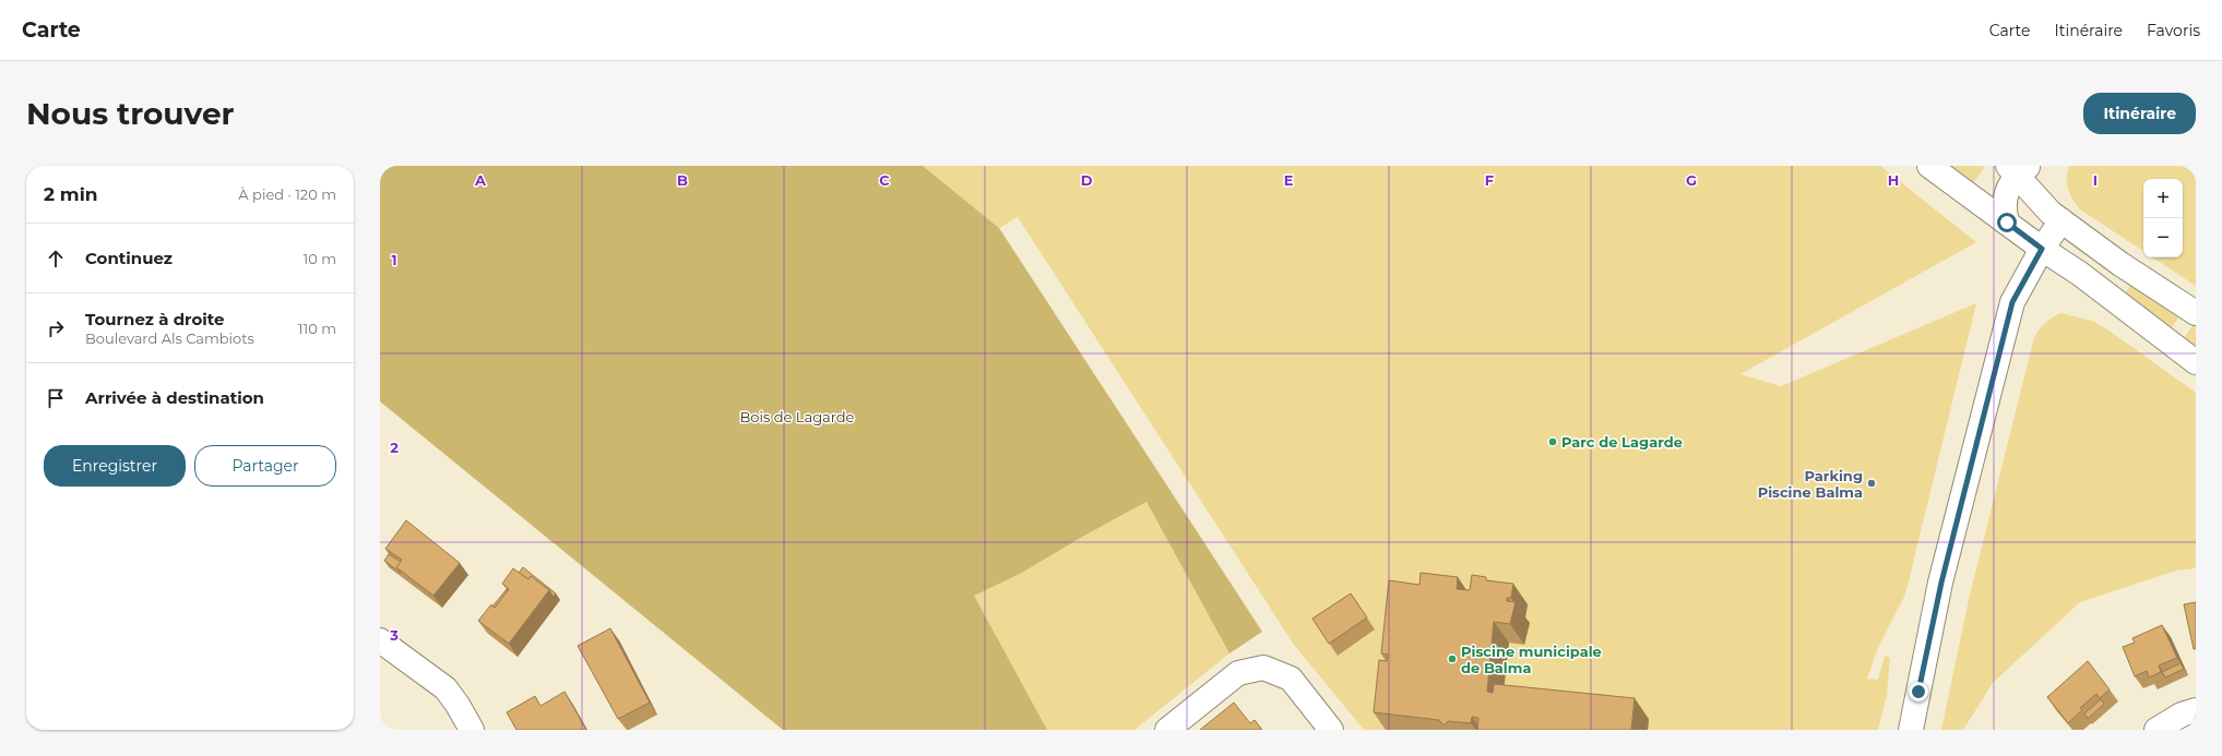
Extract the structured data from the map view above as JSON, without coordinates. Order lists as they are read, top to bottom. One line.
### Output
{"parks":["Bois de Lagarde"],"places":["Parc de Lagarde","Parking Piscine Balma","Piscine municipale de Balma"],"page":{"header":"Carte","nav":["Carte","Itinéraire","Favoris"],"buttons":["Itinéraire",["Enregistrer","Partager"]],"title":"Nous trouver","heading":["2 min","À pied · 120 m"],"map_buttons":["+","−"],"list":[["Continuez","10 m"],["Tournez à droite","Boulevard Als Cambiots","110 m"],"Arrivée à destination"]},"grid":{"columns":["A","B","C","D","E","F","G","H","I"],"rows":["1","2","3"]}}
